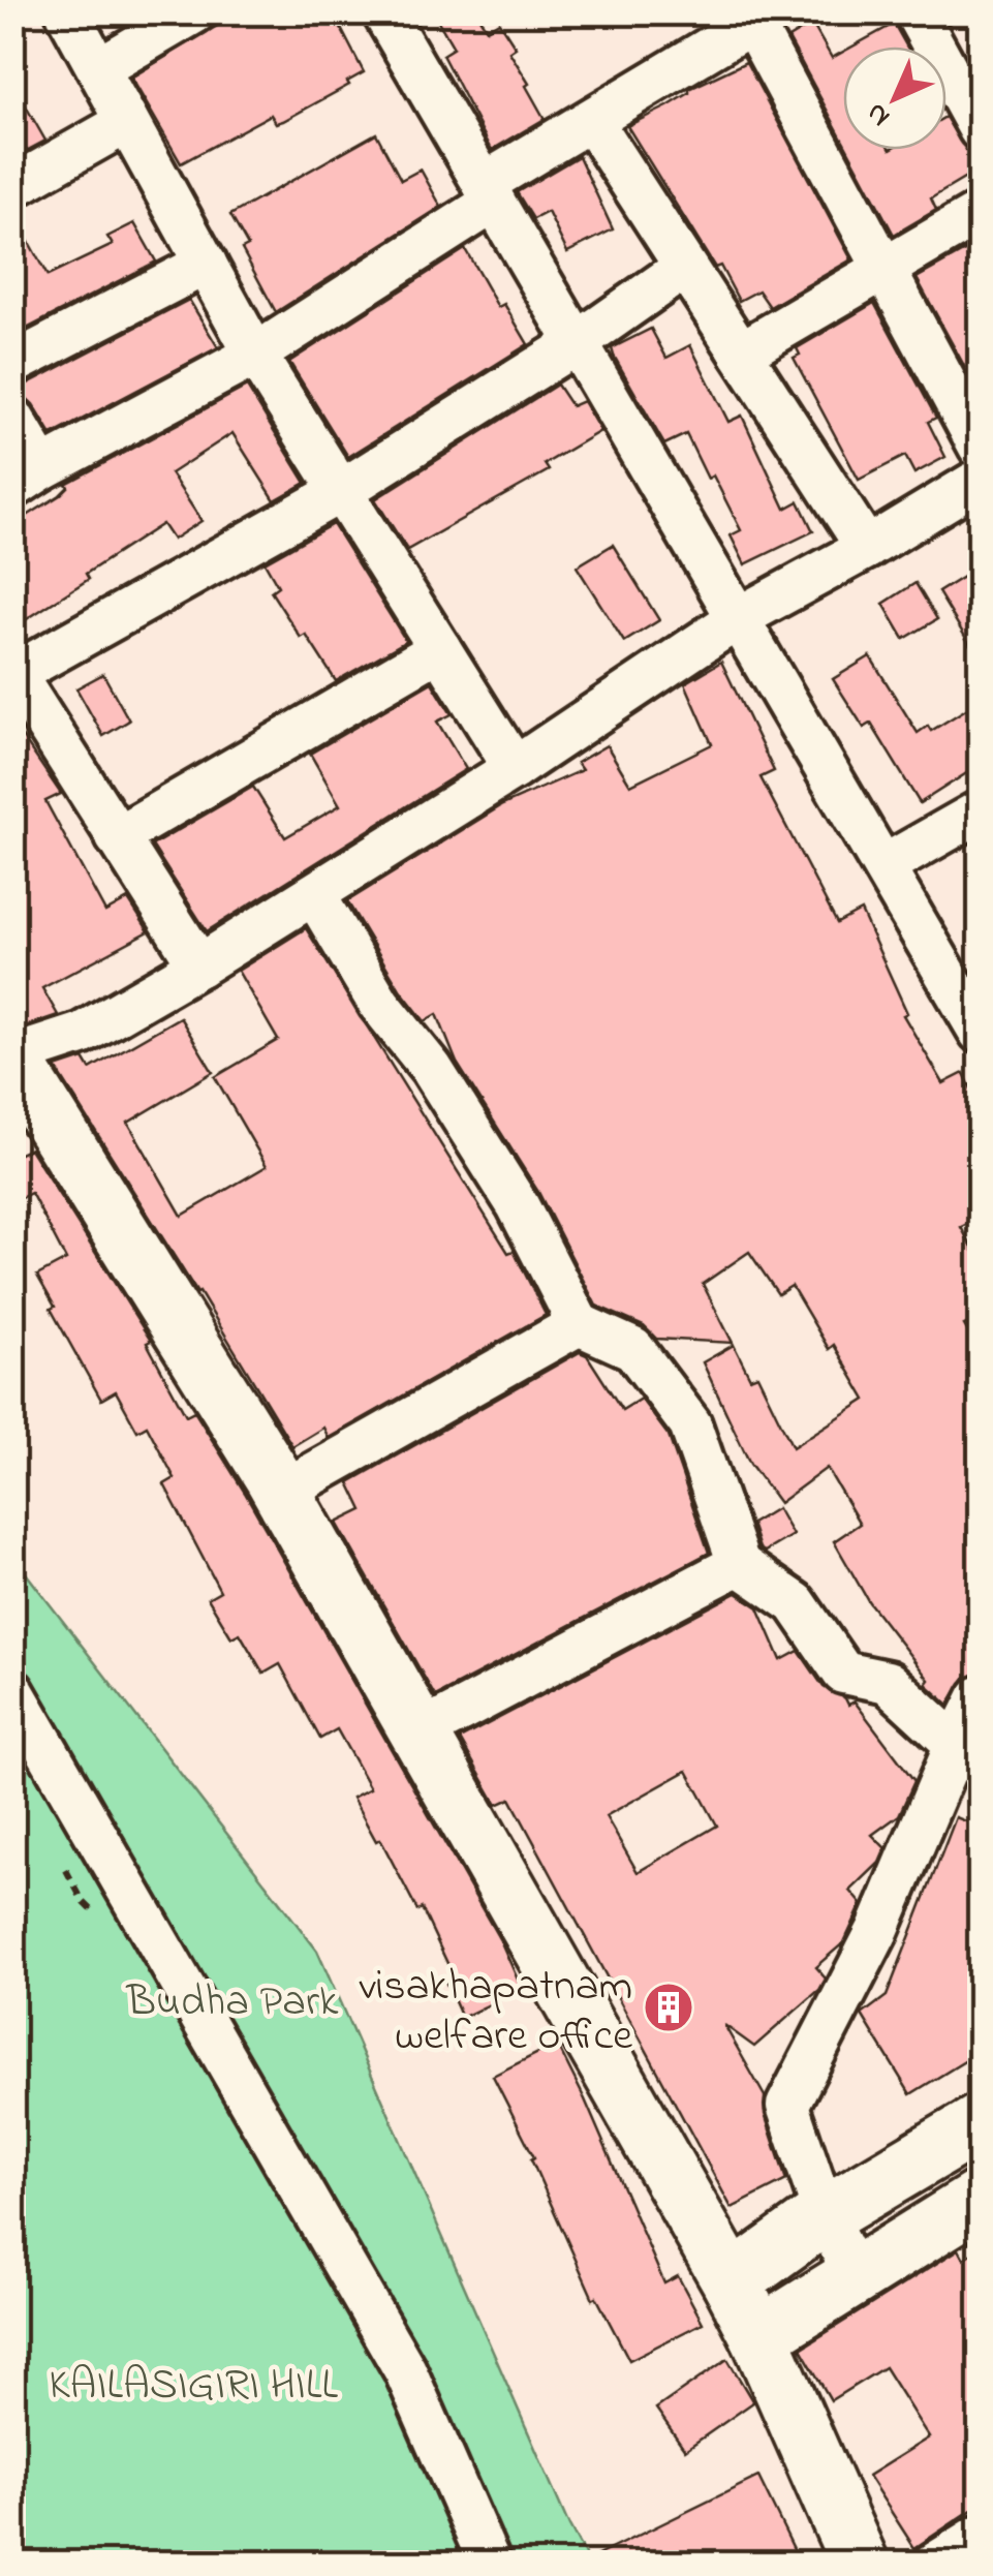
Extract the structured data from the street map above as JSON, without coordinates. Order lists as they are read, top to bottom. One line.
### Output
{"parks":["Budha Park","KAILASIGIRI HILL"],"places":{"building":["visakhapatnam welfare office"]},"north":"bottom left"}
